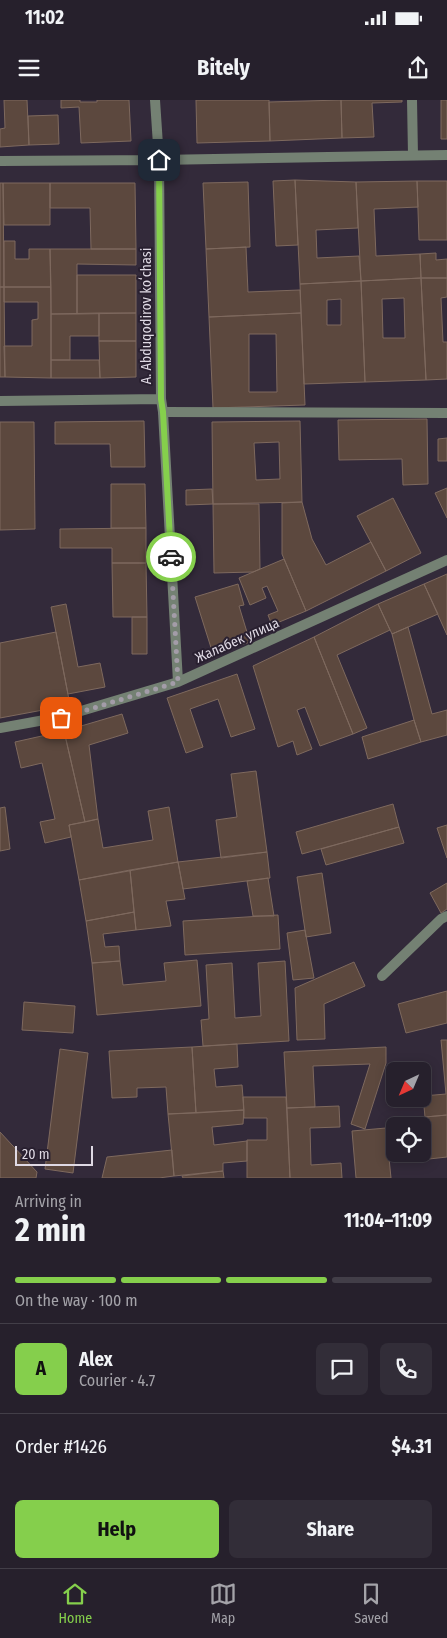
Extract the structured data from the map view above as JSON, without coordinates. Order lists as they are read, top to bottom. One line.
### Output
{"streets":{"street":["A. Abduqodirov koʻchasi","Жалабек улица"]},"crossings":[["A. Abduqodirov koʻchasi","Жалабек улица"]],"scale_bar":"20 m","north":"bottom left","page":{"status":"11:02","header":"Bitely","scale":"20 m","heading":["2 min","Arriving in","11:04–11:09"],"panel":["Alex","Courier · 4.7","Order #1426","$4.31"],"bar":"On the way · 100 m","round":"A","buttons":["Help","Share"],"tabs":["Home","Map","Saved"]}}
